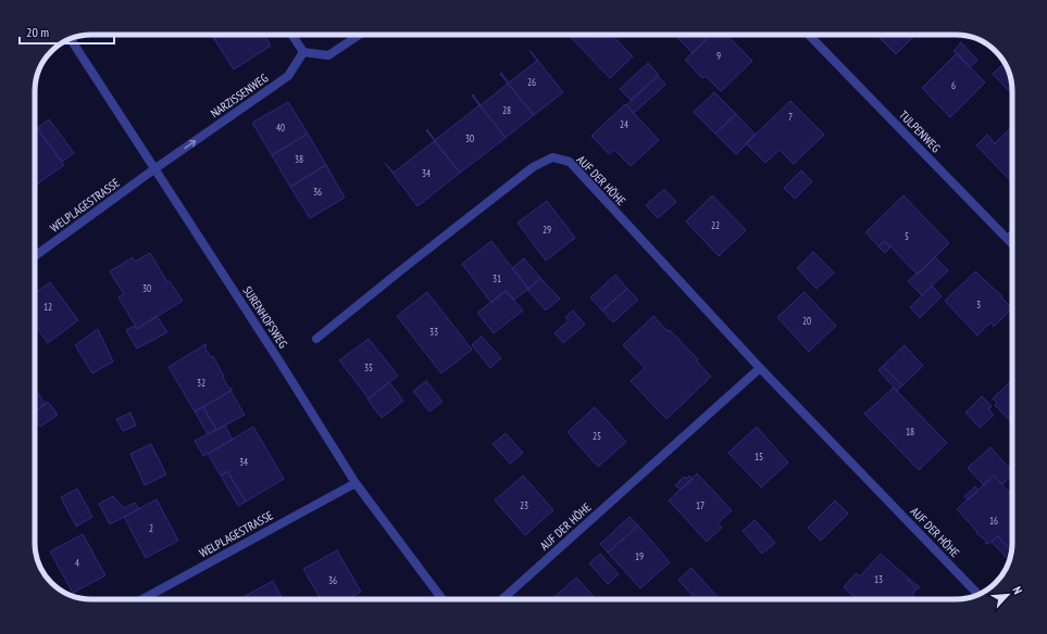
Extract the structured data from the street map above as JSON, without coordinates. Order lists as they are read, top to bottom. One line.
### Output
{"streets":{"street":["NARZISSENWEG","TULPENWEG","AUF DER HÖHE","WELPLAGESTRASSE","SURENHOFSWEG"]},"crossings":[["NARZISSENWEG","WELPLAGESTRASSE"],["NARZISSENWEG","SURENHOFSWEG"],["WELPLAGESTRASSE","SURENHOFSWEG"]],"one_way":["NARZISSENWEG"],"house_numbers":["9","26","6","28","7","24","40","30","38","34","36","22","29","5","31","30","3","12","20","33","35","32","18","25","15","34","23","17","16","2","19","4","13","36"],"scale_bar":"20 m","north":"top right"}
